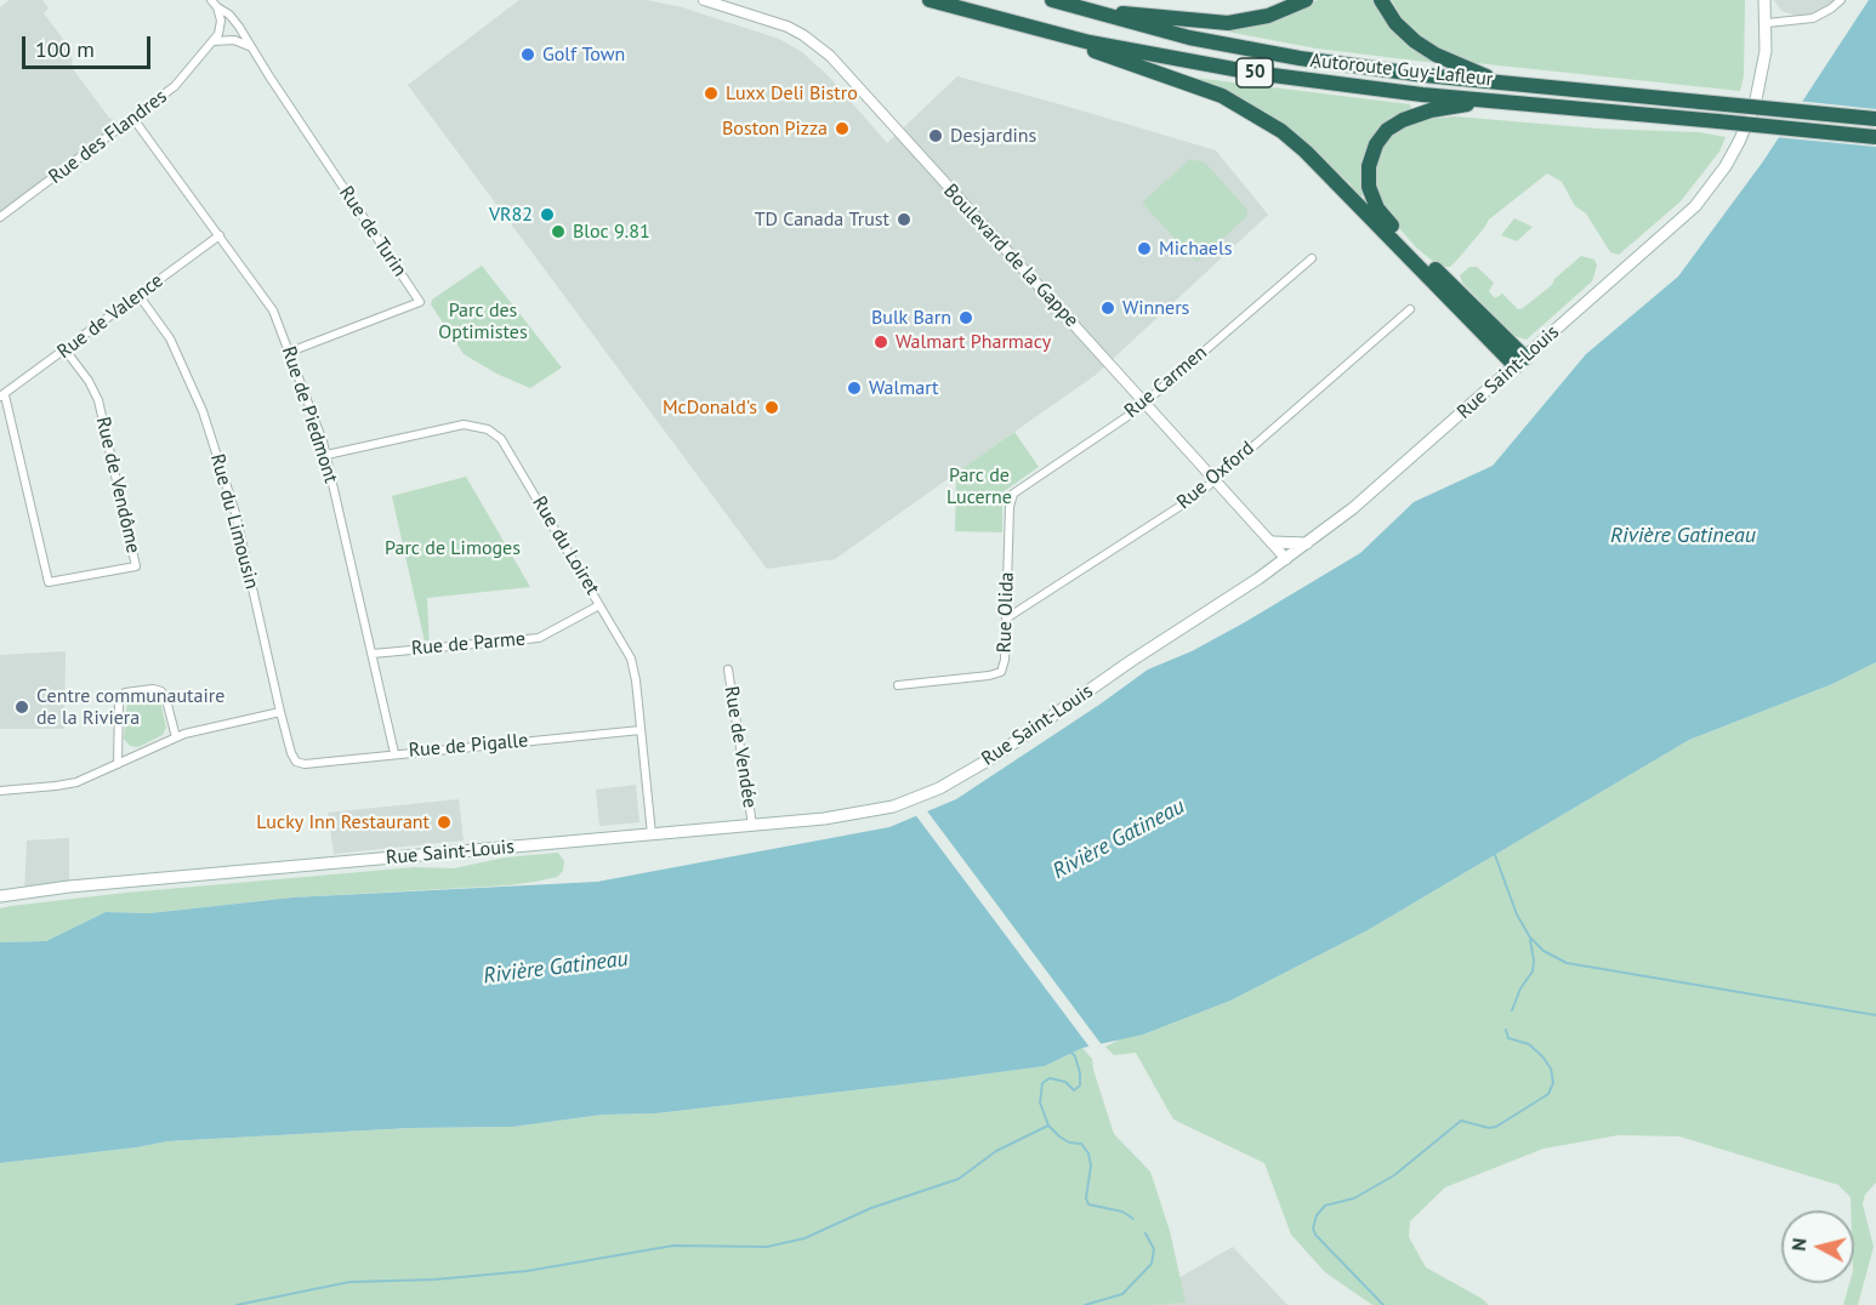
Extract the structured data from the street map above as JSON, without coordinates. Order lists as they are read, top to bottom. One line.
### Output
{"streets":{"highway":["Autoroute Guy-Lafleur","50"],"main road":["Rue Saint-Louis"],"street":["Rue des Flandres","Rue de Turin","Boulevard de la Gappe","Rue de Valence","Rue Carmen","Rue de Piedmont","Rue Oxford","Rue de Vendôme","Rue du Limousin","Rue du Loiret","Rue Olida","Rue de Parme","Rue de Pigalle","Rue de Vendée"]},"crossings":[["Rue des Flandres","Rue de Piedmont"],["Rue de Turin","Rue de Piedmont"],["Boulevard de la Gappe","Rue Saint-Louis"],["Boulevard de la Gappe","Rue Carmen"],["Boulevard de la Gappe","Rue Oxford"],["Rue de Valence","Rue de Piedmont"],["Rue de Valence","Rue de Vendôme"],["Rue de Valence","Rue du Limousin"],["Rue Saint-Louis","Rue du Loiret"],["Rue Saint-Louis","Rue de Vendée"],["Rue Carmen","Rue Olida"],["Rue de Piedmont","Rue du Loiret"],["Rue de Piedmont","Rue de Parme"],["Rue de Piedmont","Rue de Pigalle"],["Rue Oxford","Rue Olida"],["Rue du Limousin","Rue de Pigalle"],["Rue du Loiret","Rue de Parme"],["Rue du Loiret","Rue de Pigalle"]],"water":["Rivière Gatineau"],"parks":["Parc des Optimistes","Parc de Lucerne","Parc de Limoges"],"places":["Golf Town","Luxx Deli Bistro","Boston Pizza","Desjardins","VR82","TD Canada Trust","Bloc 9.81","Michaels","Winners","Bulk Barn","Walmart Pharmacy","Walmart","McDonald's","Centre communautaire de la Riviera","Lucky Inn Restaurant"],"scale_bar":"100 m","north":"left"}
